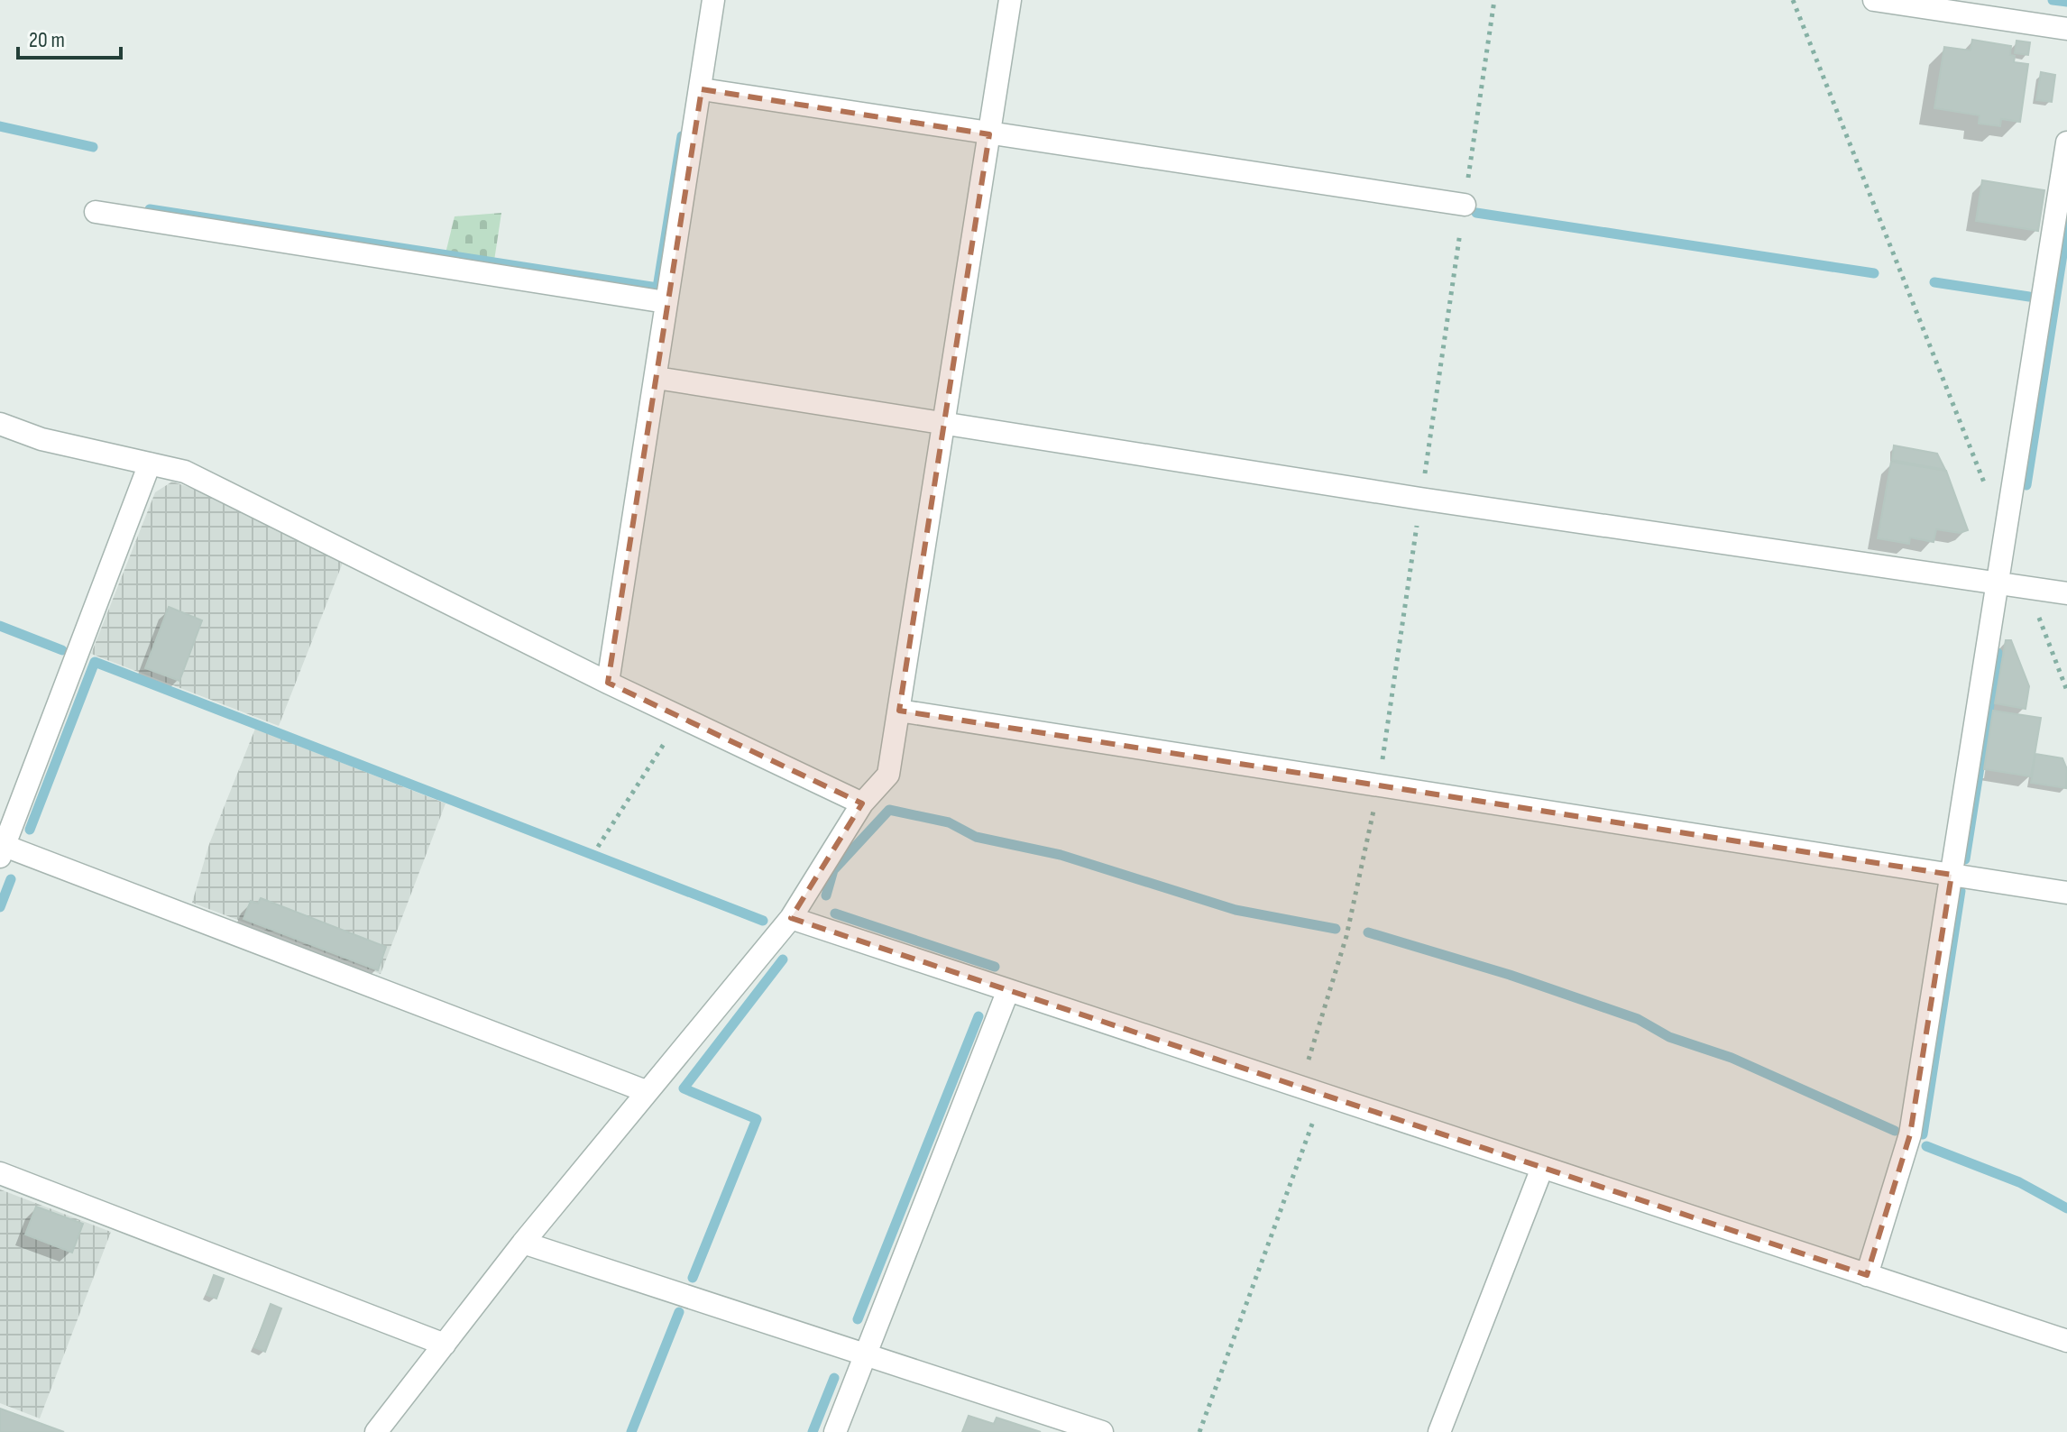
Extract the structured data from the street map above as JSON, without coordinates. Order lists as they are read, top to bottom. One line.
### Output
{"scale_bar":"20 m"}
